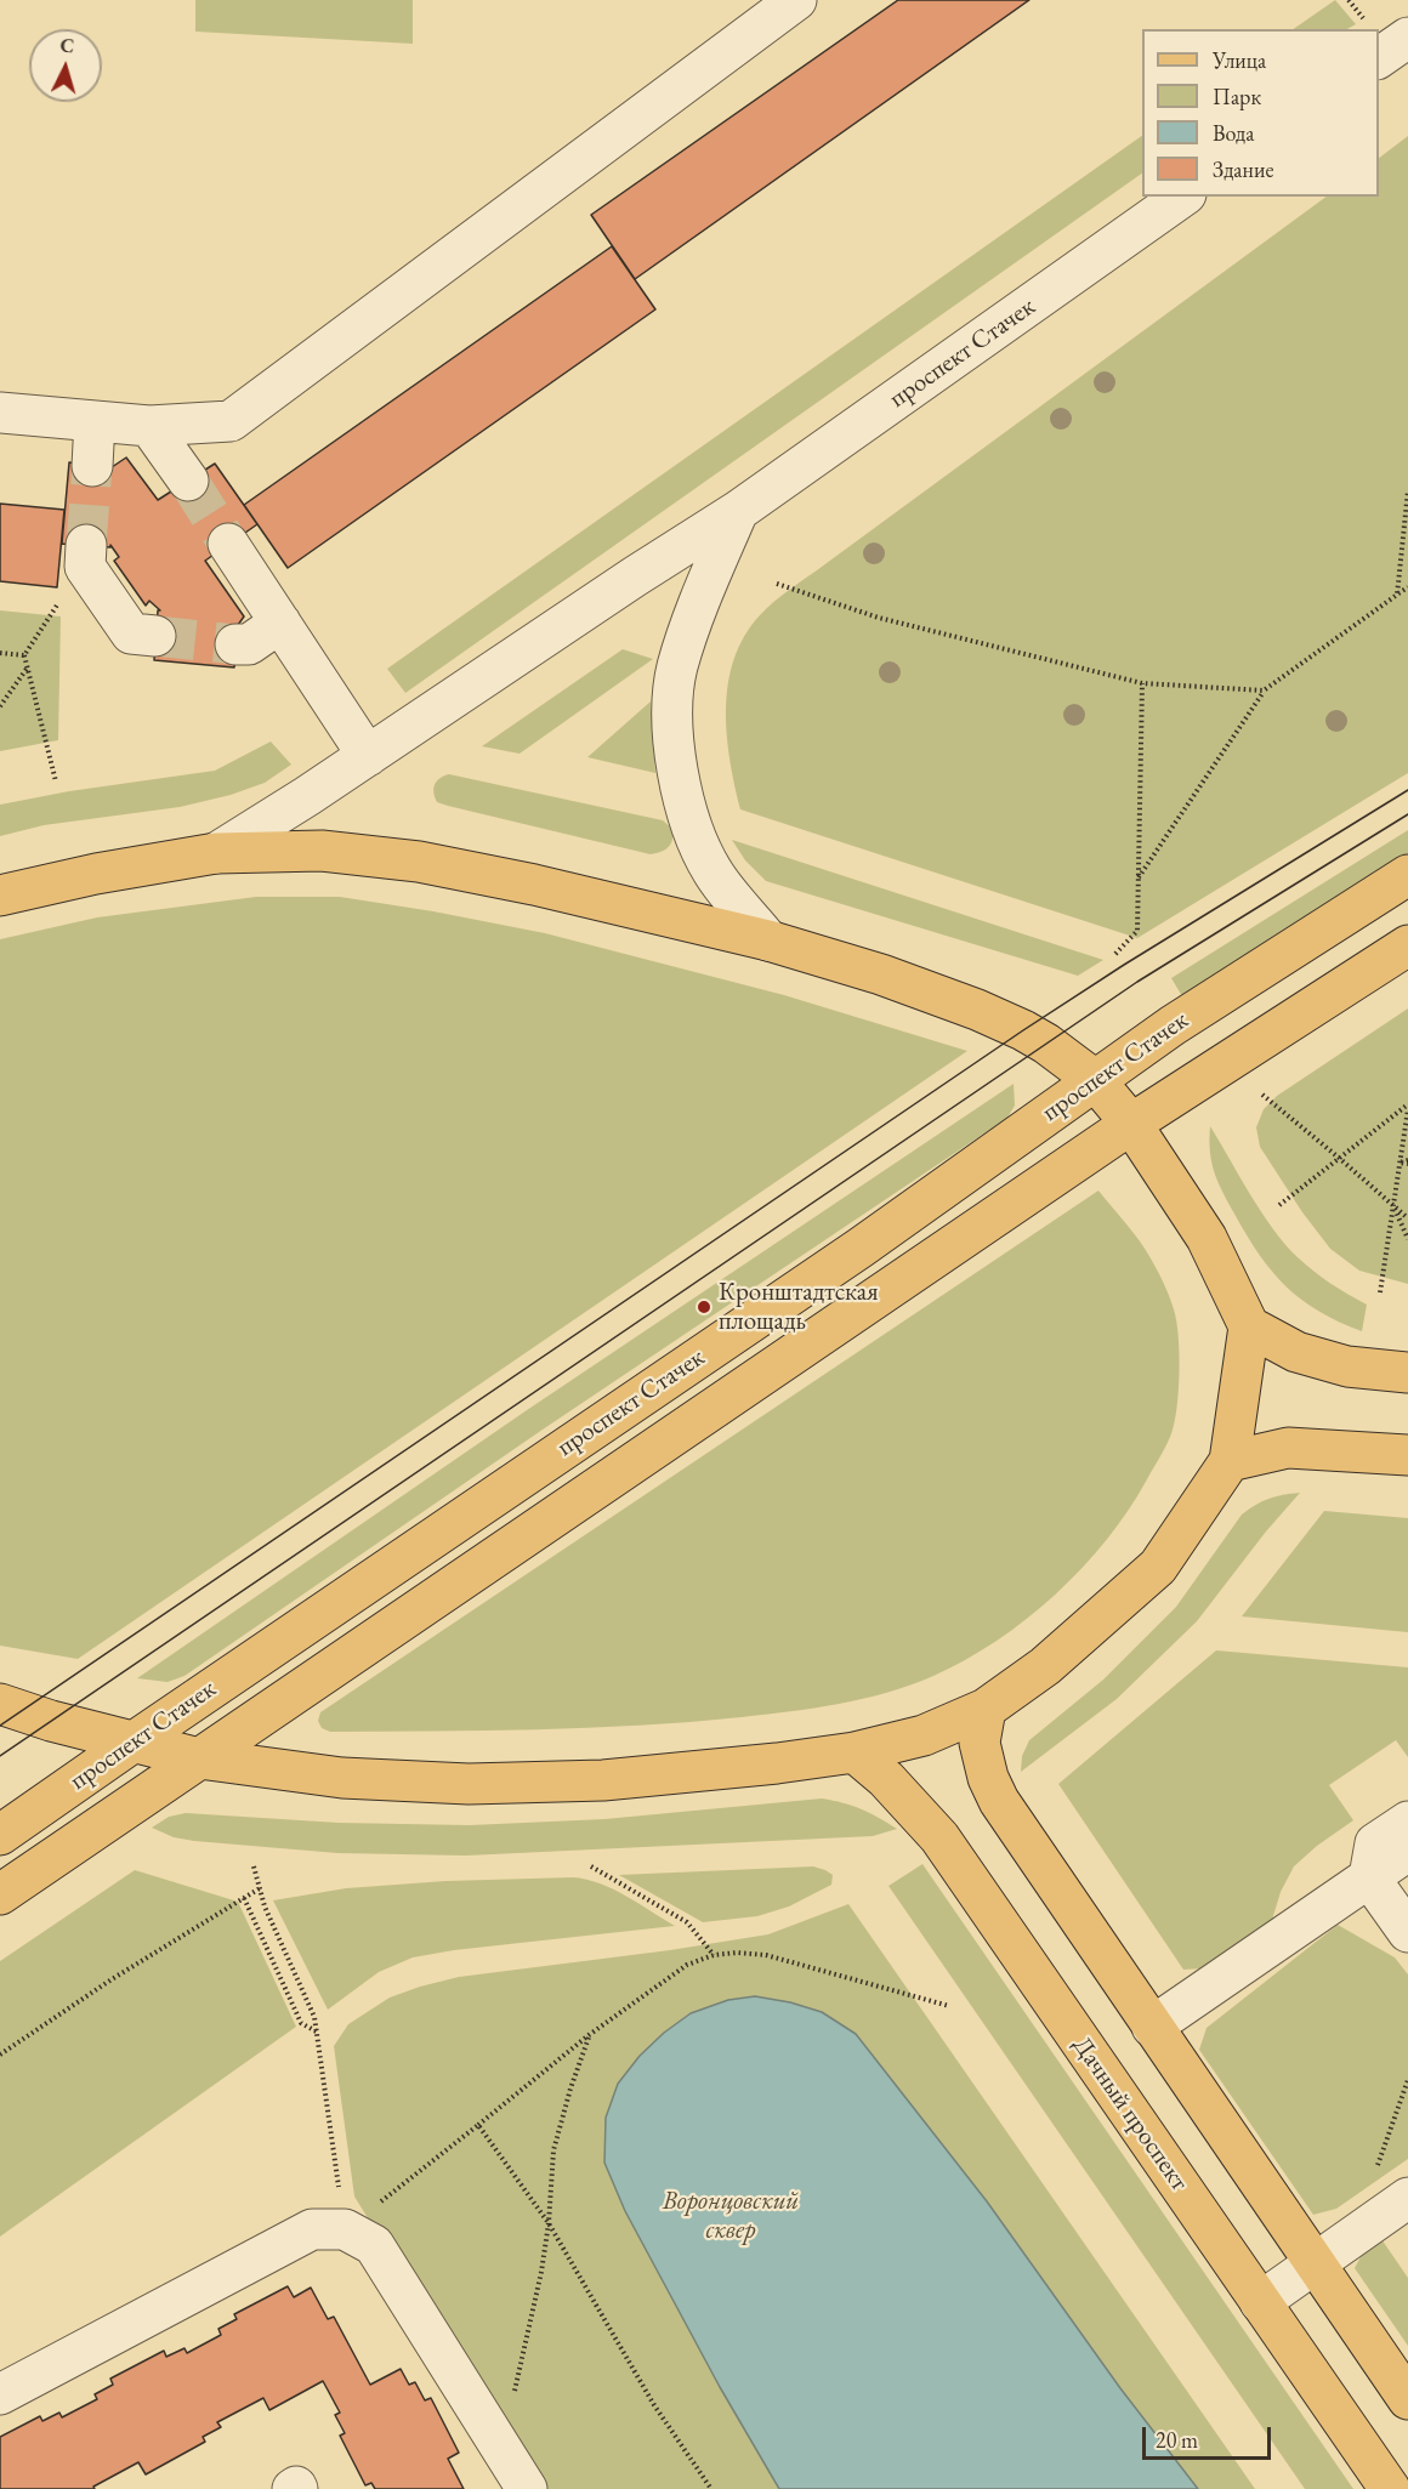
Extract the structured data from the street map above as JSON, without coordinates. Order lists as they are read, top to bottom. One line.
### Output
{"streets":{"main road":["проспект Стачек","Дачный проспект"]},"parks":["Воронцовский сквер"],"places":["Кронштадтская площадь"],"legend":["Улица","Парк","Вода","Здание"],"scale_bar":"20 m","north":"top"}
